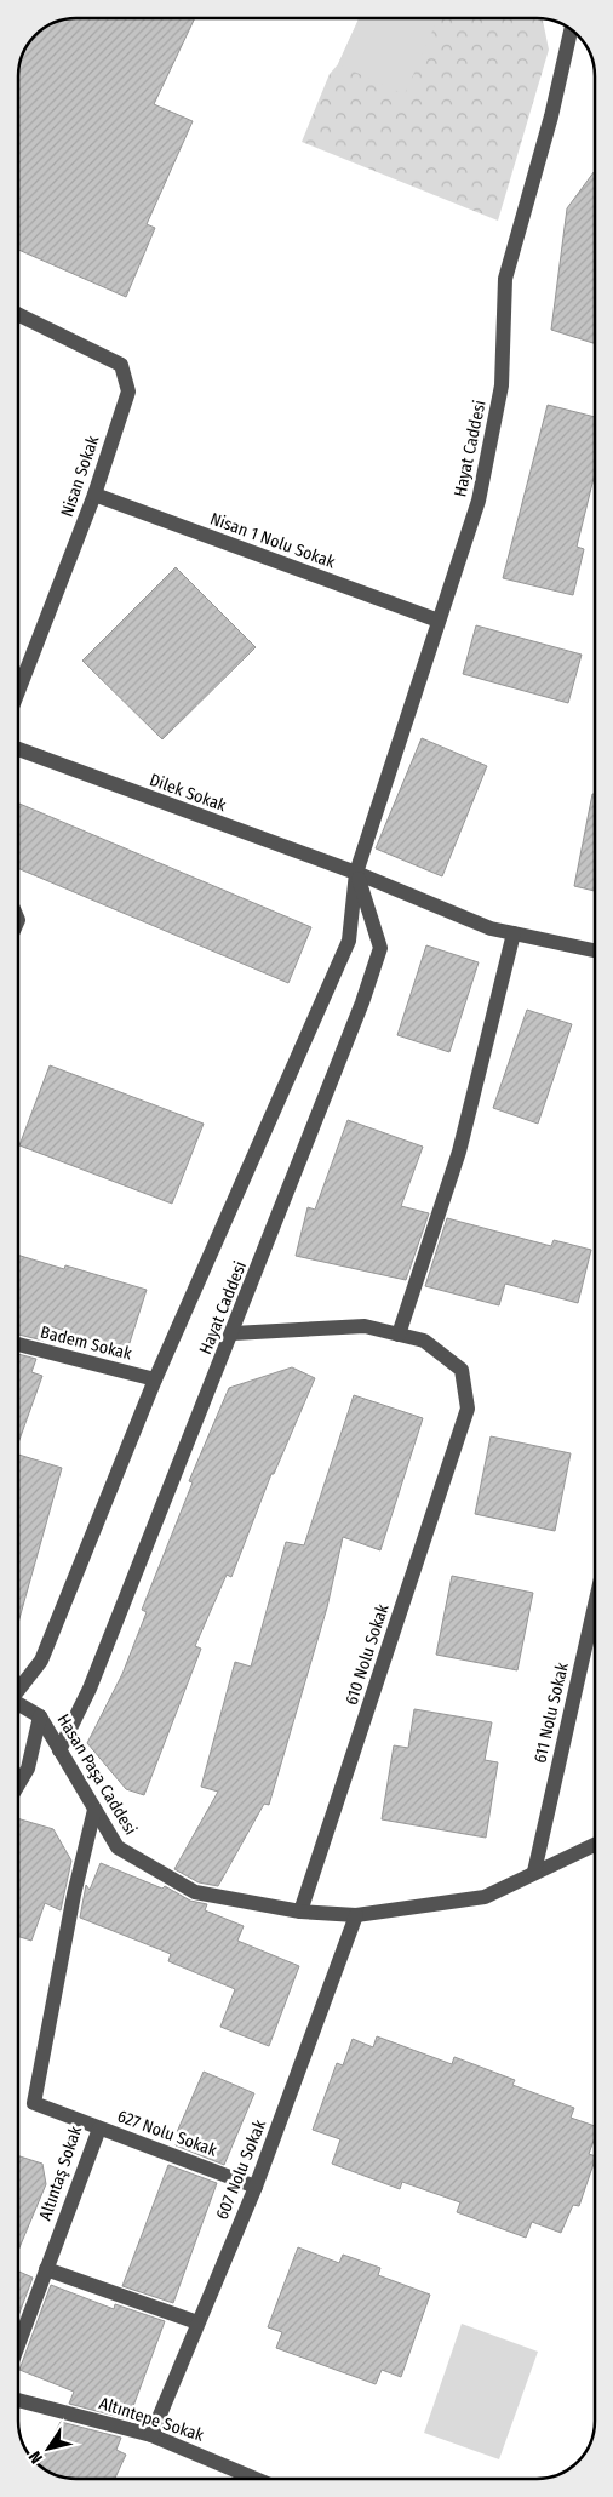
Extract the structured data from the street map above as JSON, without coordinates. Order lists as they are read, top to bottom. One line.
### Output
{"streets":{"street":["Hayat Caddesi","Nisan Sokak","Nisan 1 Nolu Sokak","Dilek Sokak","Badem Sokak","610 Nolu Sokak","611 Nolu Sokak","Hasan Paşa Caddesi","627 Nolu Sokak","607 Nolu Sokak","Altıntaş Sokak","Altıntepe Sokak"]},"crossings":[["Hayat Caddesi","Nisan 1 Nolu Sokak"],["Hayat Caddesi","Dilek Sokak"],["Hayat Caddesi","Badem Sokak"],["Hayat Caddesi","Hasan Paşa Caddesi"],["Nisan Sokak","Nisan 1 Nolu Sokak"],["610 Nolu Sokak","Hasan Paşa Caddesi"],["611 Nolu Sokak","Hasan Paşa Caddesi"],["Hasan Paşa Caddesi","607 Nolu Sokak"],["Hasan Paşa Caddesi","Altıntaş Sokak"],["627 Nolu Sokak","607 Nolu Sokak"],["627 Nolu Sokak","Altıntaş Sokak"],["607 Nolu Sokak","Altıntepe Sokak"]],"north":"bottom left"}
